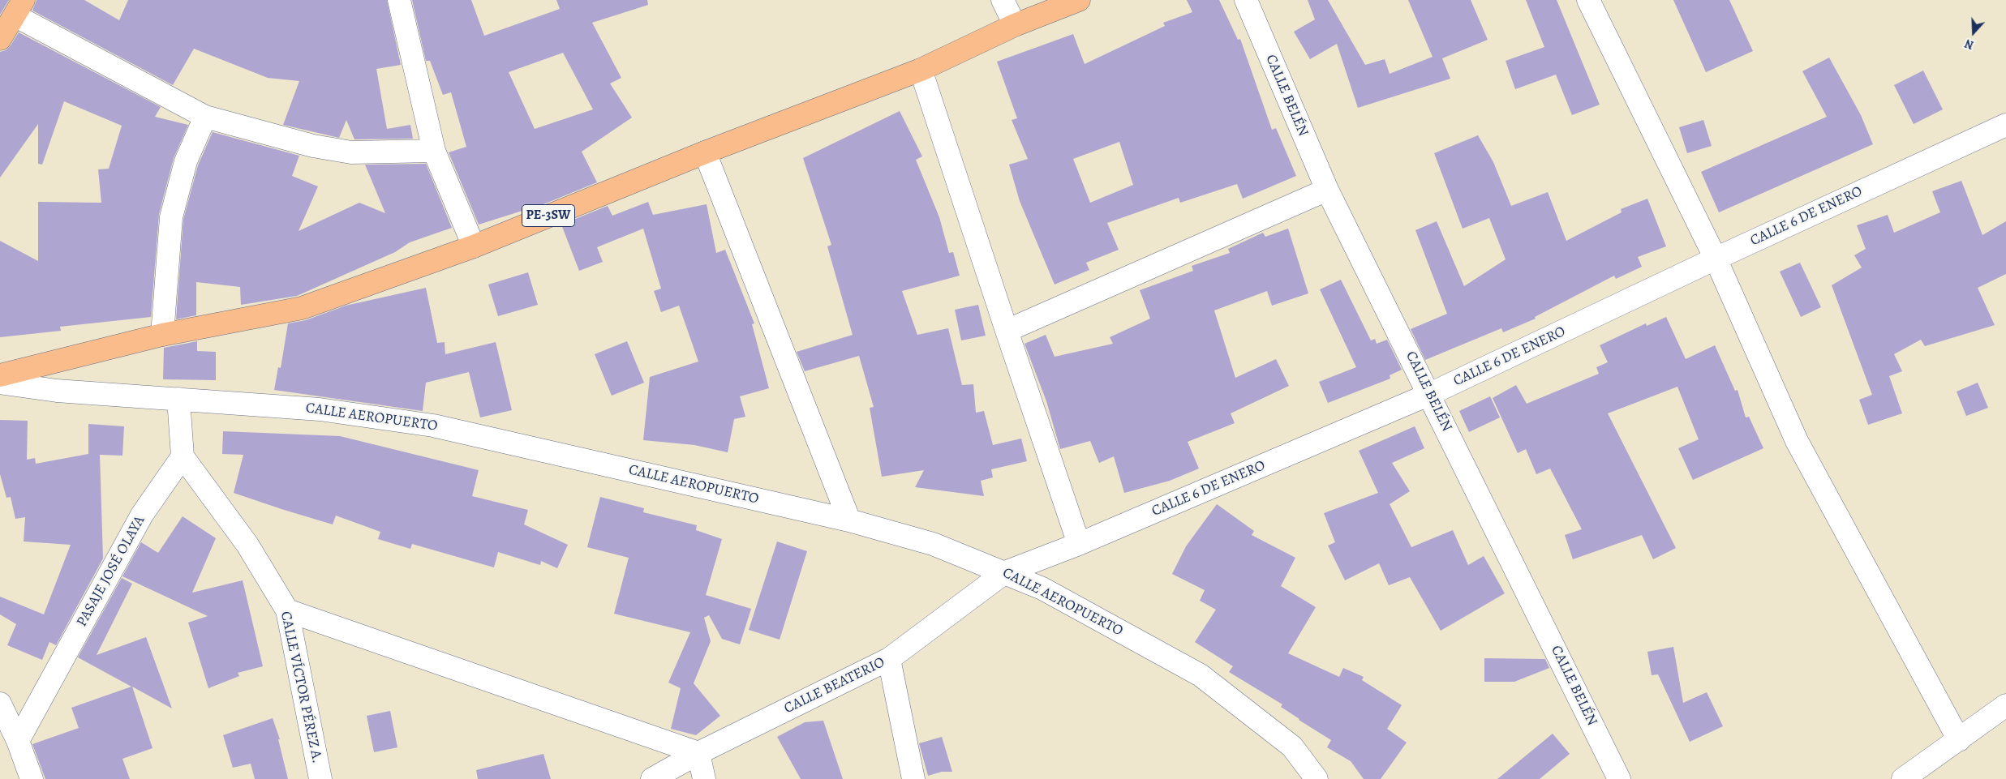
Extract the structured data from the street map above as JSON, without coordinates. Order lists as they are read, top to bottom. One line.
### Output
{"streets":{"main road":["PE-3SW"],"street":["CALLE BELÉN","CALLE 6 DE ENERO","CALLE AEROPUERTO","PASAJE JOSÉ OLAYA","CALLE BEATERIO","CALLE VÍCTOR PÉREZ A."]},"crossings":[["CALLE BELÉN","CALLE 6 DE ENERO"],["CALLE 6 DE ENERO","CALLE AEROPUERTO"],["CALLE 6 DE ENERO","CALLE BEATERIO"],["CALLE AEROPUERTO","CALLE BEATERIO"],["PASAJE JOSÉ OLAYA","CALLE VÍCTOR PÉREZ A."]],"north":"bottom"}
